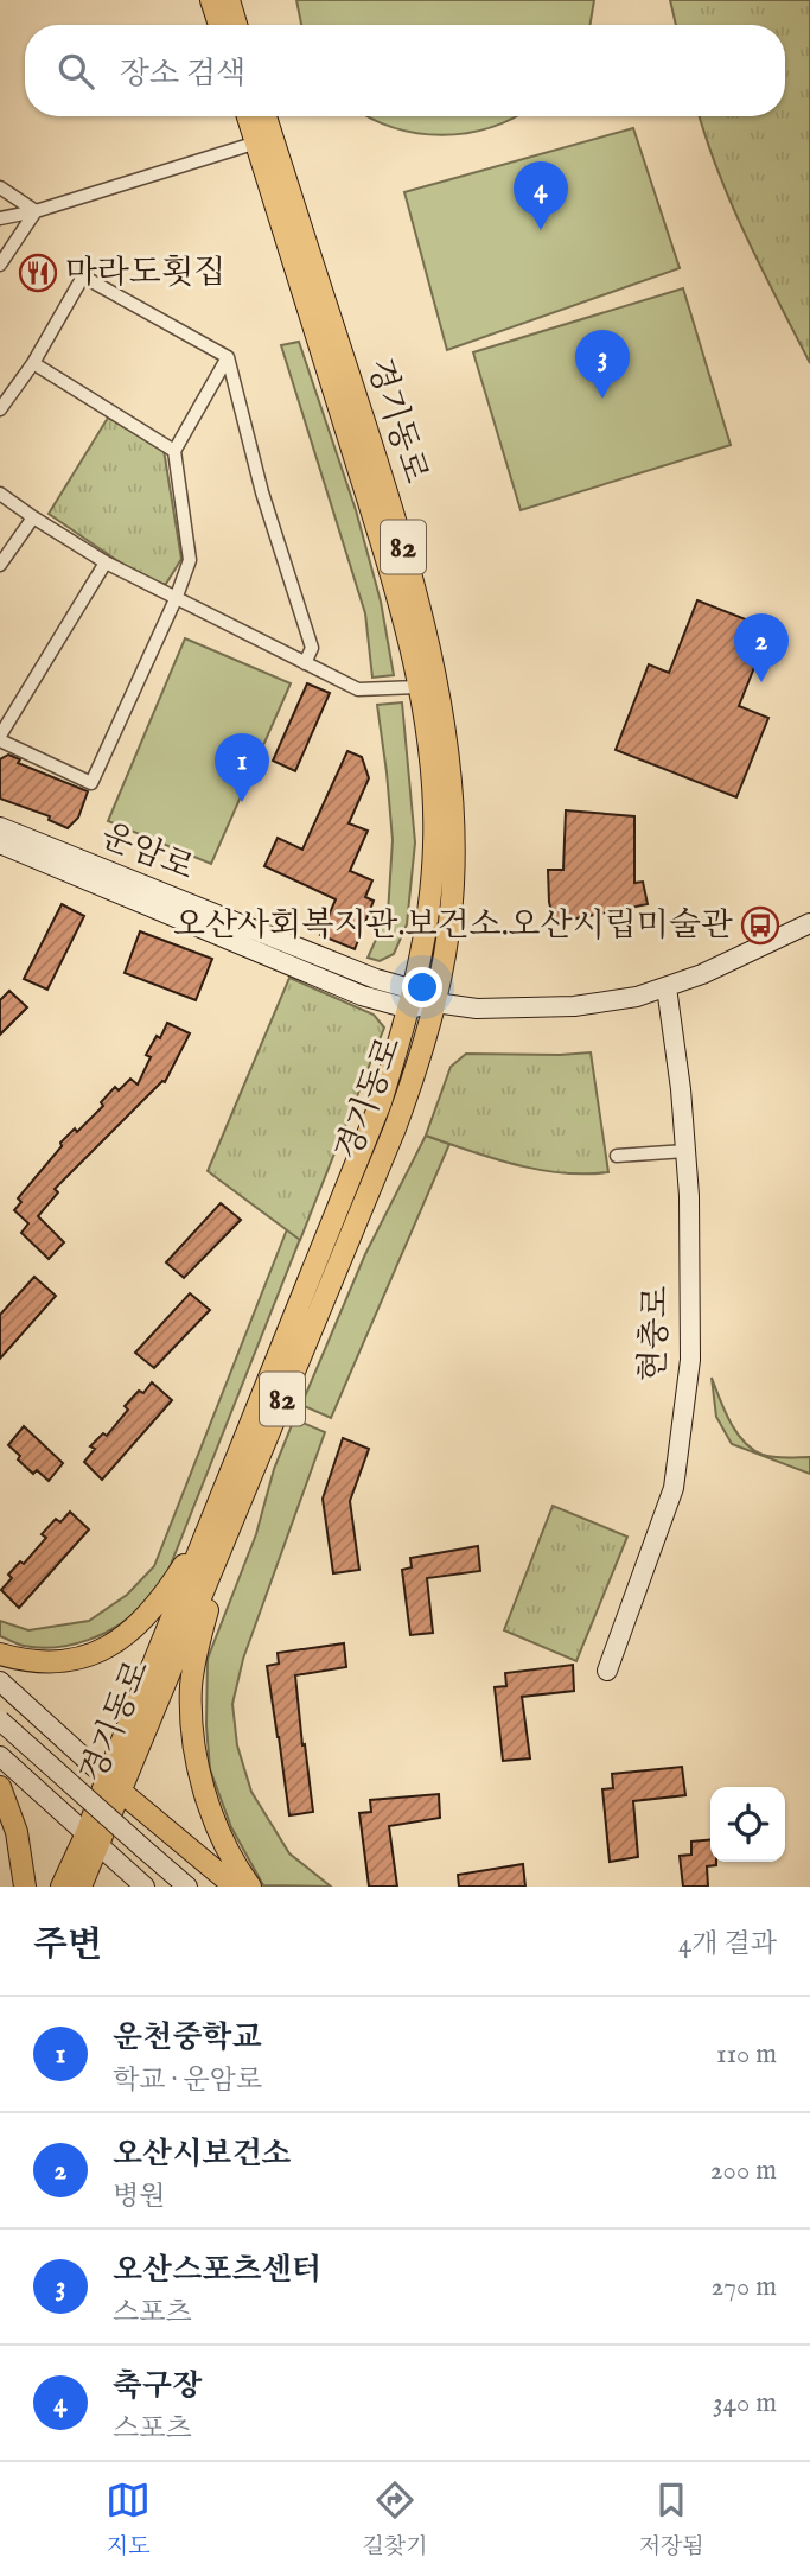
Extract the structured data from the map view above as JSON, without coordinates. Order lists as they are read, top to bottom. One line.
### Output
{"streets":{"main road":["경기동로","82"],"street":["운암로","현충로"]},"crossings":[["경기동로","운암로"]],"places":{"restaurant":["마라도횟집"],"bus stop":["오산사회복지관.보건소.오산시립미술관"]},"page":{"search":"장소 검색","pins":["4","3","2","1"],"heading":["주변","4개 결과"],"list":[{"mark":"1","name":"운천중학교","note":"학교 · 운암로","value":"110 m"},{"mark":"2","name":"오산시보건소","note":"병원","value":"200 m"},{"mark":"3","name":"오산스포츠센터","note":"스포츠","value":"270 m"},{"mark":"4","name":"축구장","note":"스포츠","value":"340 m"}],"nav":["지도","길찾기","저장됨"]}}
